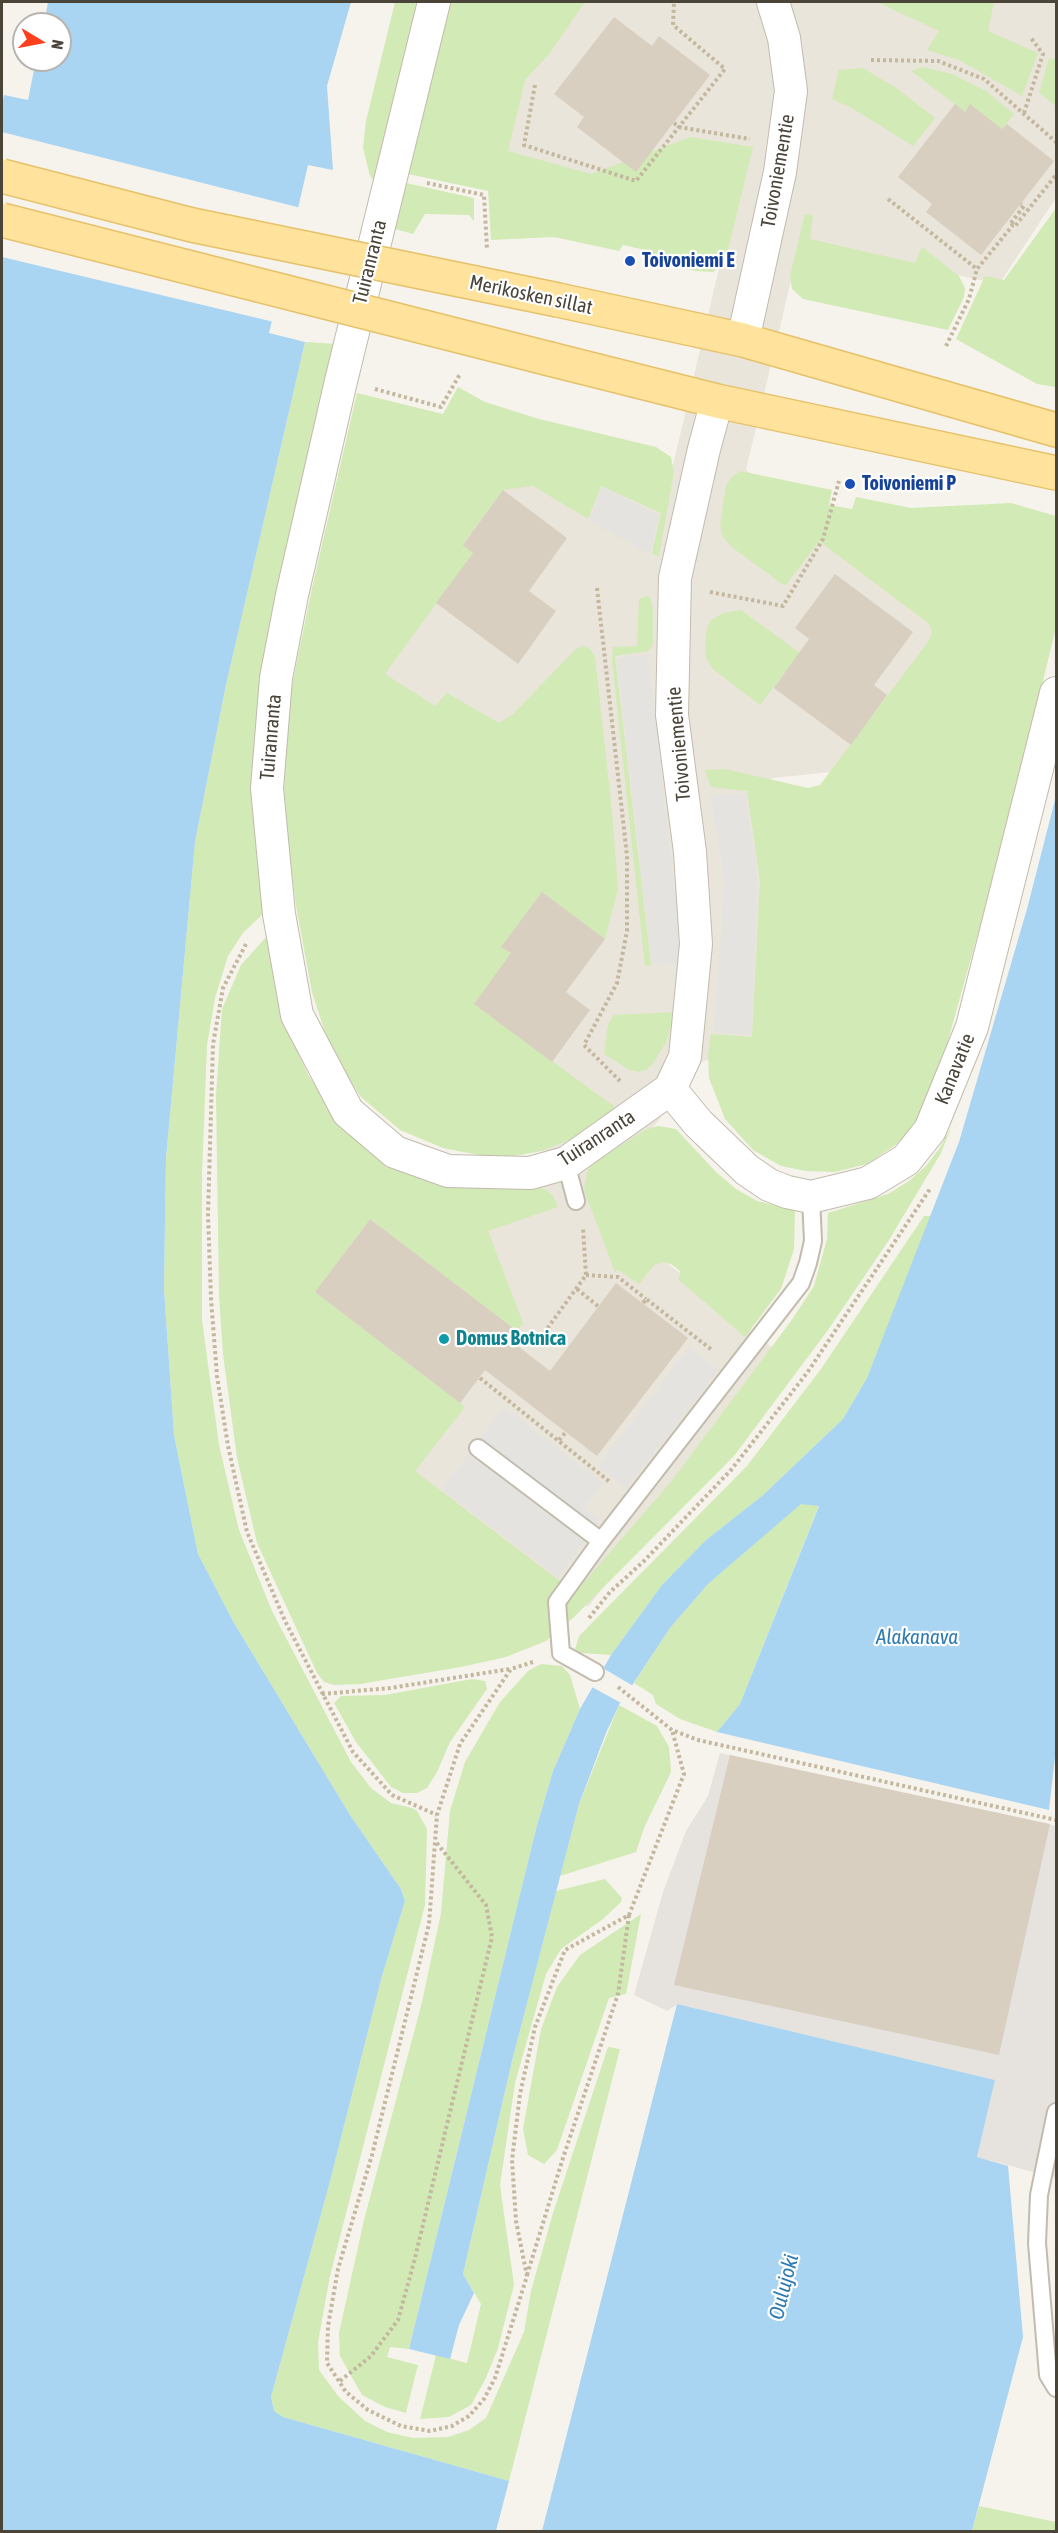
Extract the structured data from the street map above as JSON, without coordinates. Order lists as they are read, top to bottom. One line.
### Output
{"streets":{"main road":["Merikosken sillat"],"street":["Toivoniementie","Tuiranranta","Kanavatie"]},"crossings":[["Toivoniementie","Tuiranranta"],["Toivoniementie","Merikosken sillat"],["Toivoniementie","Kanavatie"],["Tuiranranta","Kanavatie"]],"water":["Alakanava","Oulujoki"],"places":["Toivoniemi E","Toivoniemi P","Domus Botnica"],"north":"right"}
